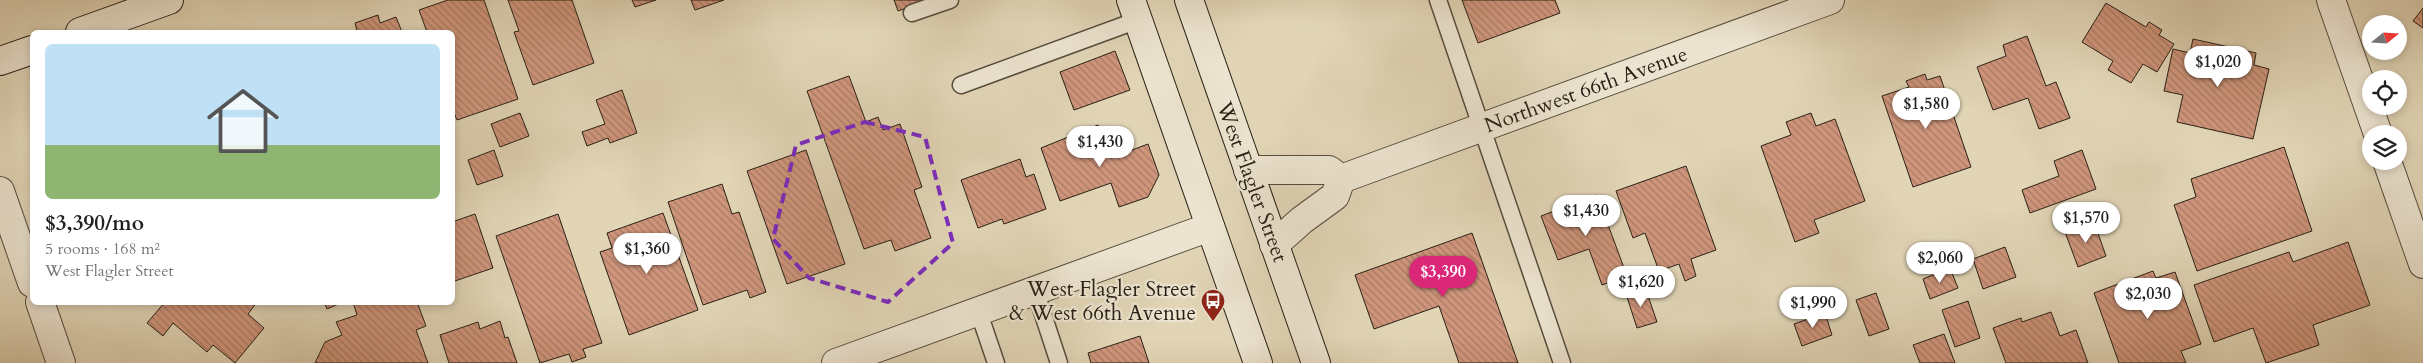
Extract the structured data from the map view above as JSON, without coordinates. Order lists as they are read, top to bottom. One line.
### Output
{"streets":{"street":["Northwest 66th Avenue","West Flagler Street"]},"places":{"bus stop":["West Flagler Street & West 66th Avenue"]},"north":"right","page":{"list":[{"name":"$3,390/mo","note":"5 rooms · 168 m² · West Flagler Street"}],"price":["$1,020","$1,580","$1,430","$1,430","$1,570","$1,360","$2,060","$3,390","$1,620","$2,030","$1,990"]}}
